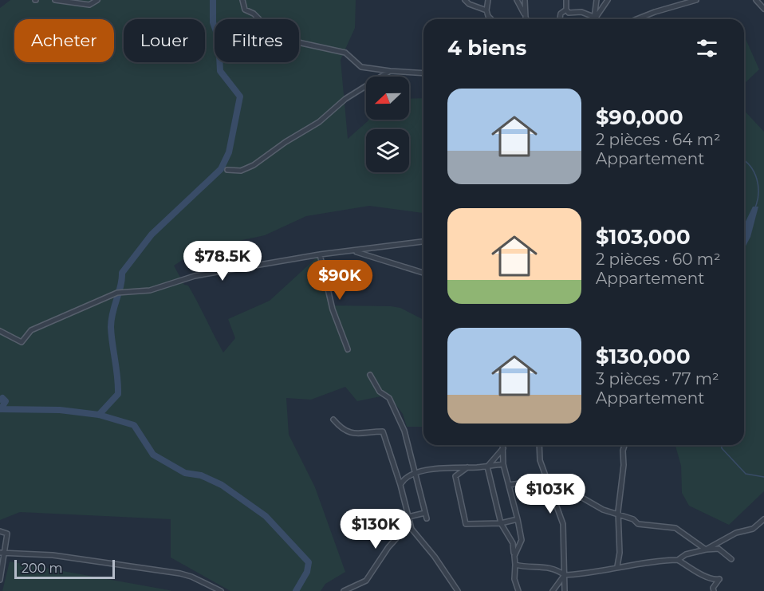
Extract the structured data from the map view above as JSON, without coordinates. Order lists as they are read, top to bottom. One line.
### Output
{"scale_bar":"200 m","north":"left","page":{"chip":["Acheter","Louer","Filtres"],"heading":"4 biens","list":[{"name":"$90,000","note":"2 pièces · 64 m² · Appartement"},{"name":"$103,000","note":"2 pièces · 60 m² · Appartement"},{"name":"$130,000","note":"3 pièces · 77 m² · Appartement"}],"price":["$78.5K","$90K","$103K","$130K"],"scale":"200 m"}}
